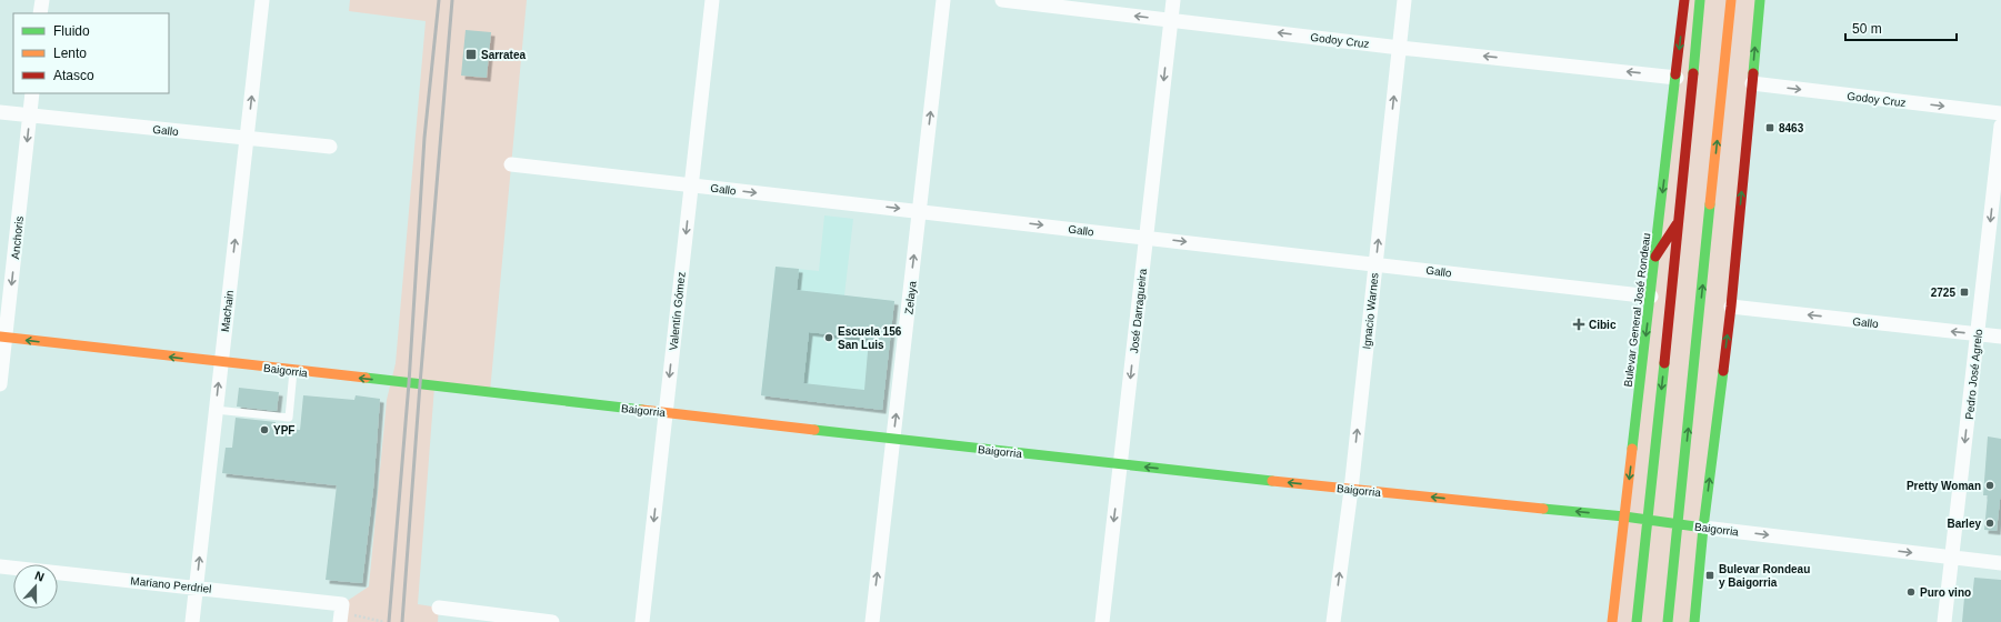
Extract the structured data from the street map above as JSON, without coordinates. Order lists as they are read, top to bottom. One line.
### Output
{"streets":{"main road":["Bulevar General José Rondeau","Baigorria"],"street":["Godoy Cruz","Gallo","Anchoris","Zelaya","Machain","Valentín Gómez","José Darragueira","Ignacio Warnes","Pedro José Agrelo","Mariano Perdriel"]},"crossings":[["Godoy Cruz","Bulevar General José Rondeau"],["Godoy Cruz","José Darragueira"],["Godoy Cruz","Ignacio Warnes"],["Gallo","Anchoris"],["Gallo","Zelaya"],["Gallo","Bulevar General José Rondeau"],["Gallo","Machain"],["Gallo","Valentín Gómez"],["Gallo","José Darragueira"],["Gallo","Ignacio Warnes"],["Gallo","Pedro José Agrelo"],["Anchoris","Baigorria"],["Zelaya","Baigorria"],["Bulevar General José Rondeau","Baigorria"],["Machain","Baigorria"],["Machain","Mariano Perdriel"],["Valentín Gómez","Baigorria"],["José Darragueira","Baigorria"],["Ignacio Warnes","Baigorria"],["Baigorria","Pedro José Agrelo"]],"one_way":["Anchoris","Zelaya","Machain","Valentín Gómez","José Darragueira","Ignacio Warnes","Pedro José Agrelo"],"places":{"transit":["Sarratea","8463","2725","Bulevar Rondeau y Baigorria"],"health":["Cibic"],"other":["Escuela 156 San Luis","YPF","Pretty Woman","Barley","Puro vino"]},"legend":["Fluido","Lento","Atasco"],"scale_bar":"50 m","north":"top"}
